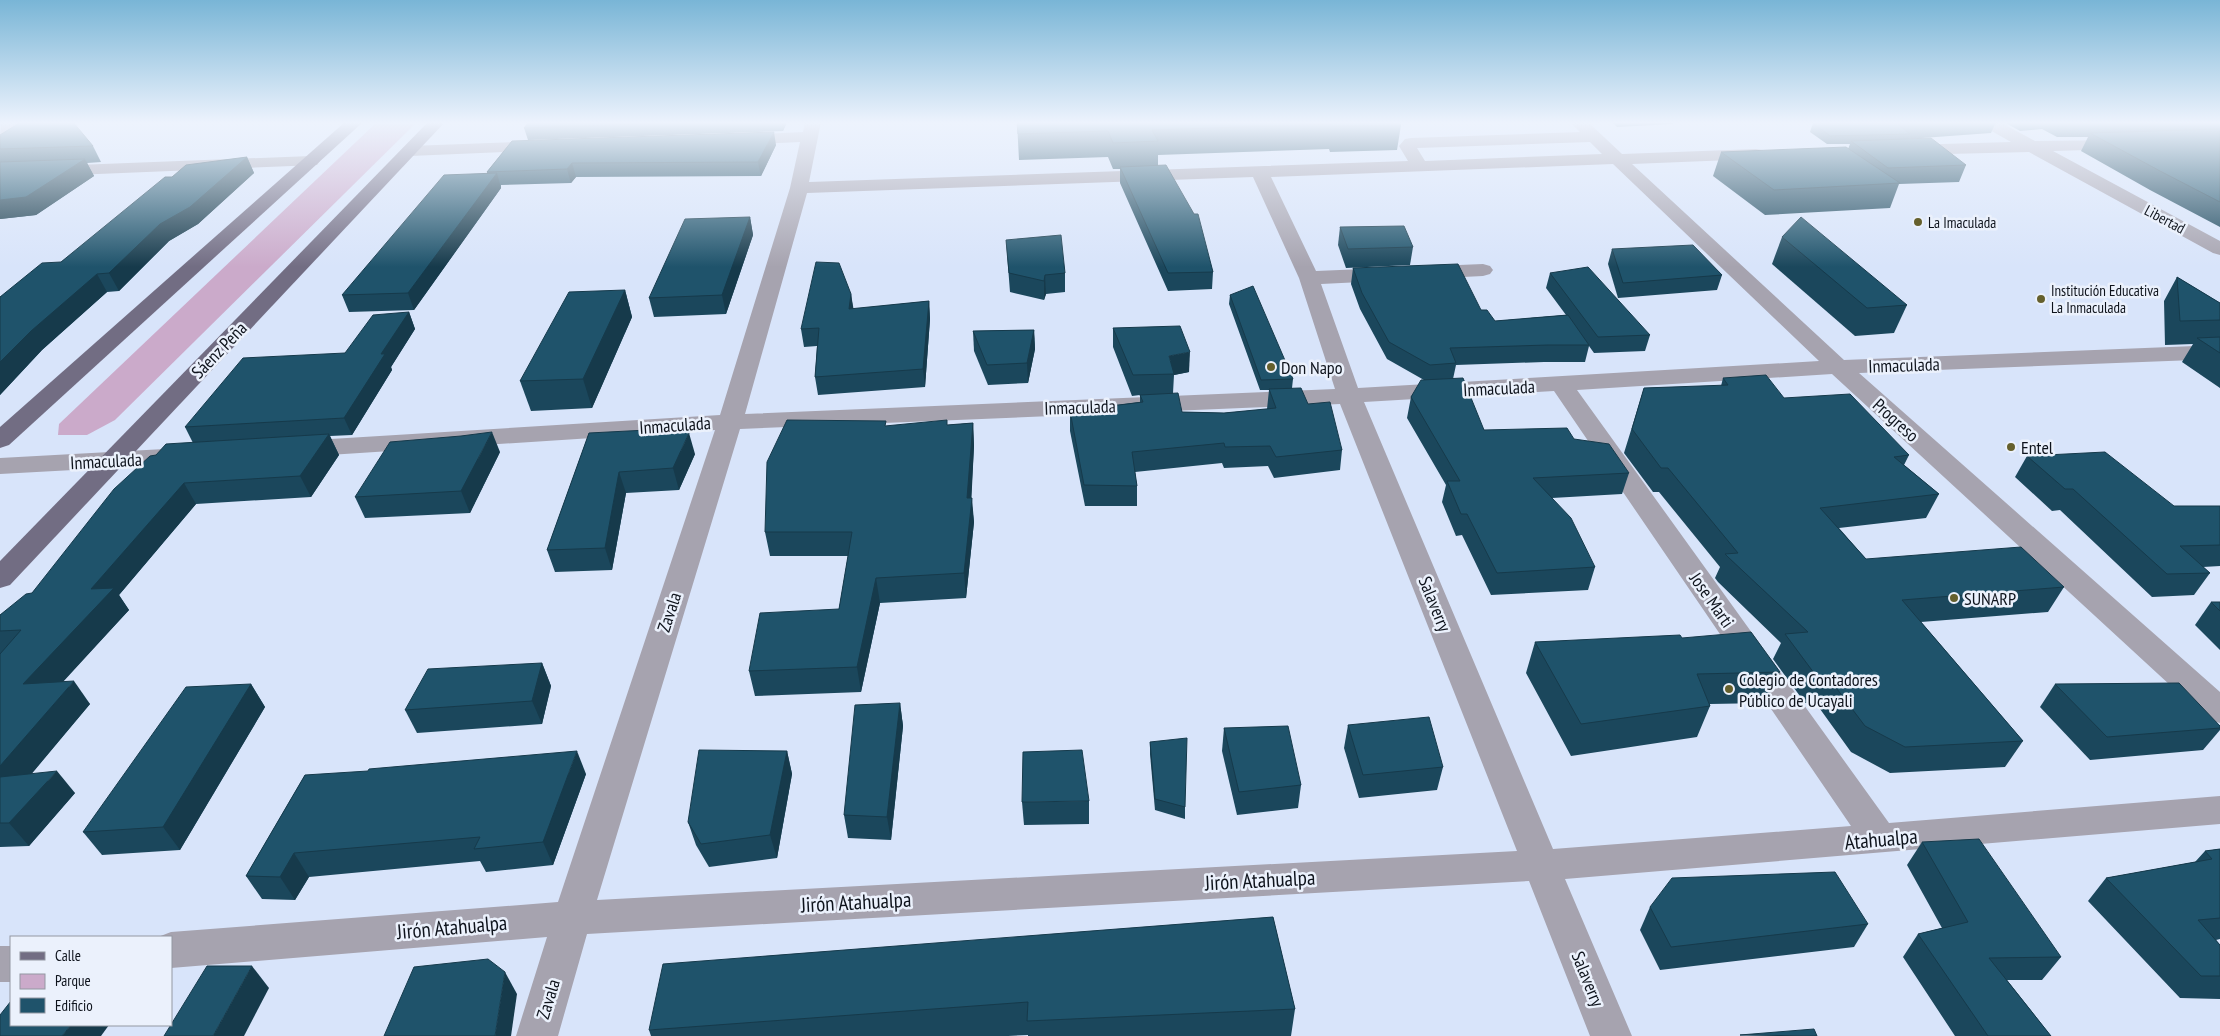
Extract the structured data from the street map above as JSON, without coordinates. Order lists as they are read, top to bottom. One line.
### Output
{"streets":{"main road":["Sáenz Peña"],"street":["Libertad","Inmaculada","Progreso","Jose Marti","Salaverry","Zavala","Atahualpa","Jirón Atahualpa"]},"crossings":[["Sáenz Peña","Inmaculada"],["Inmaculada","Progreso"],["Inmaculada","Jose Marti"],["Inmaculada","Salaverry"],["Inmaculada","Zavala"],["Jose Marti","Atahualpa"],["Salaverry","Atahualpa"],["Salaverry","Jirón Atahualpa"],["Zavala","Jirón Atahualpa"],["Atahualpa","Jirón Atahualpa"]],"places":["La Imaculada","Institución Educativa La Inmaculada","Don Napo","Entel","SUNARP","Colegio de Contadores Público de Ucayali"],"legend":["Calle","Parque","Edificio"]}
